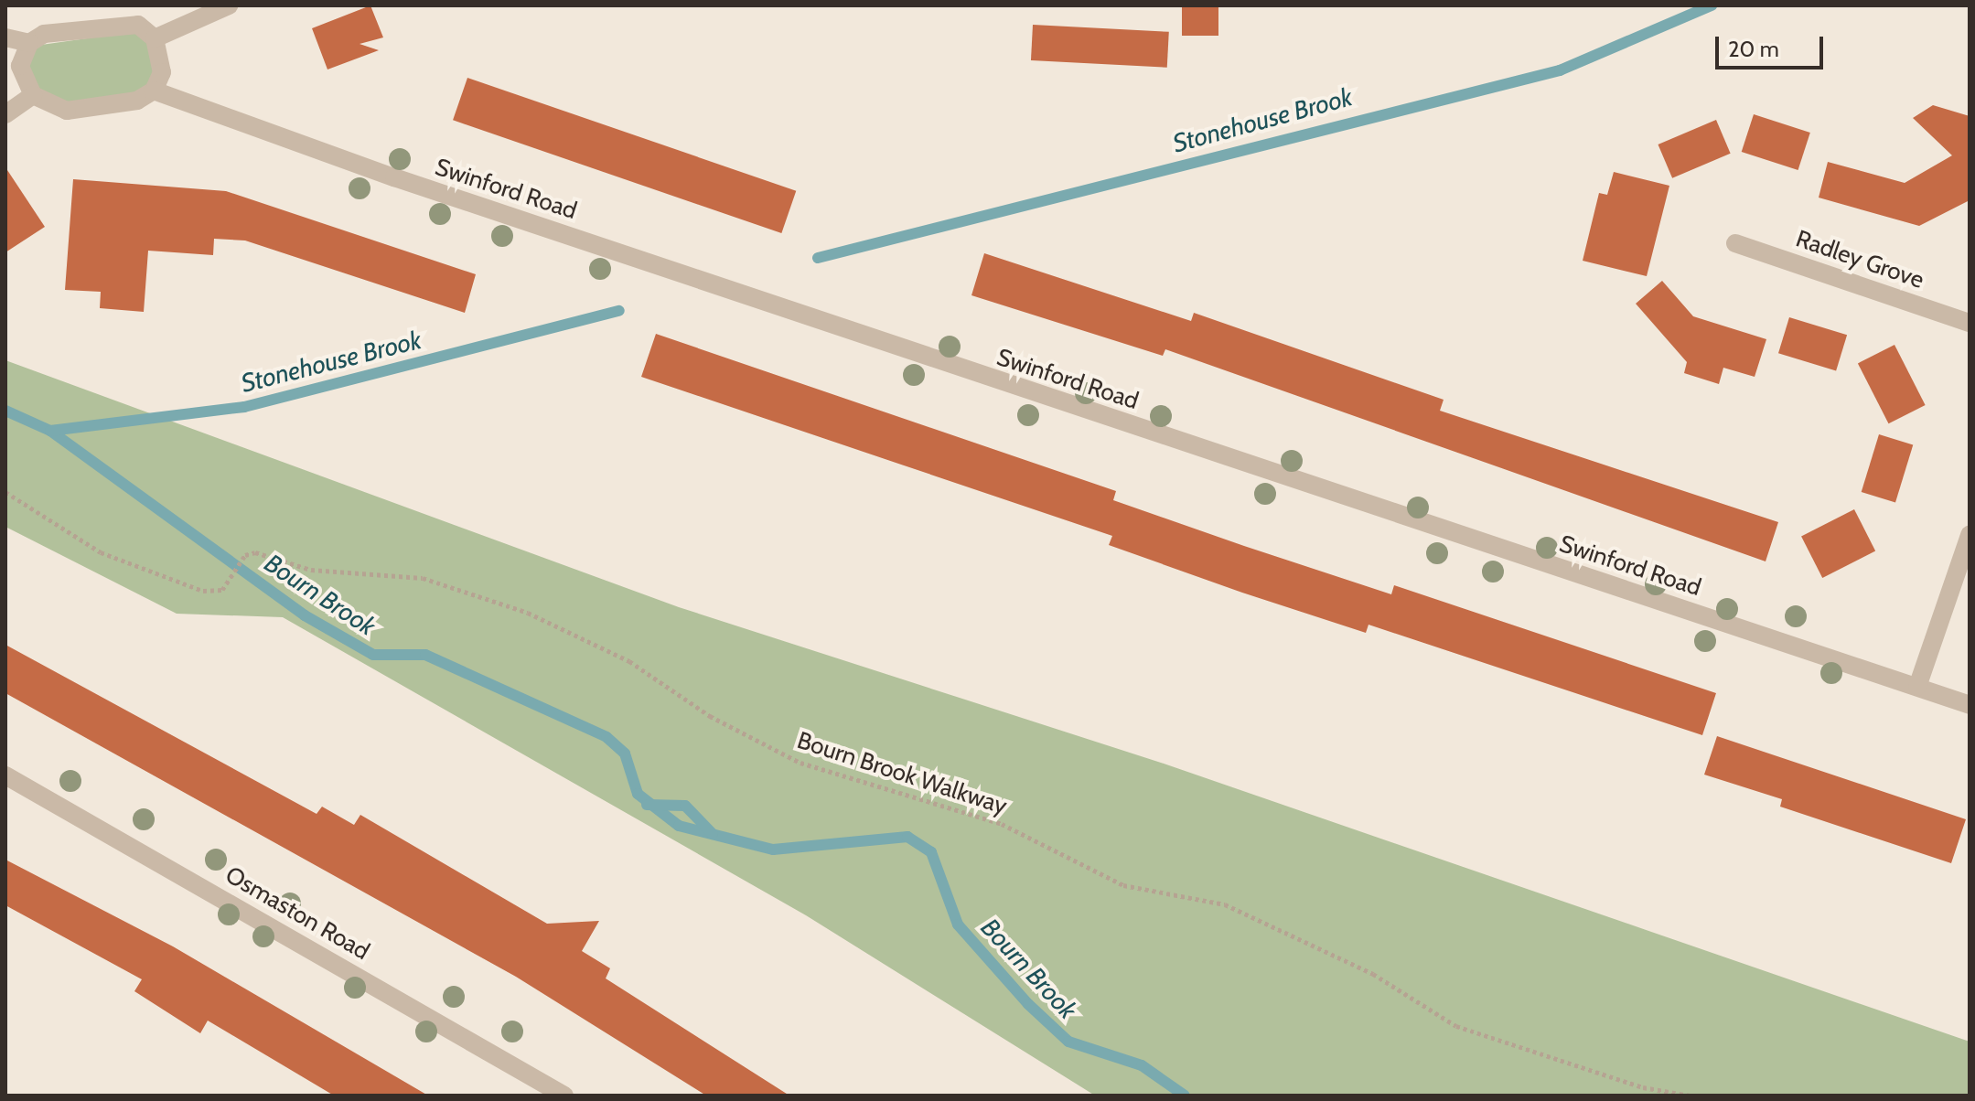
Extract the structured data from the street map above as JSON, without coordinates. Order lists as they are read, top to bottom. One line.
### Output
{"streets":{"street":["Swinford Road","Radley Grove","Osmaston Road"],"path":["Bourn Brook Walkway"]},"water":["Stonehouse Brook","Bourn Brook"],"scale_bar":"20 m"}
